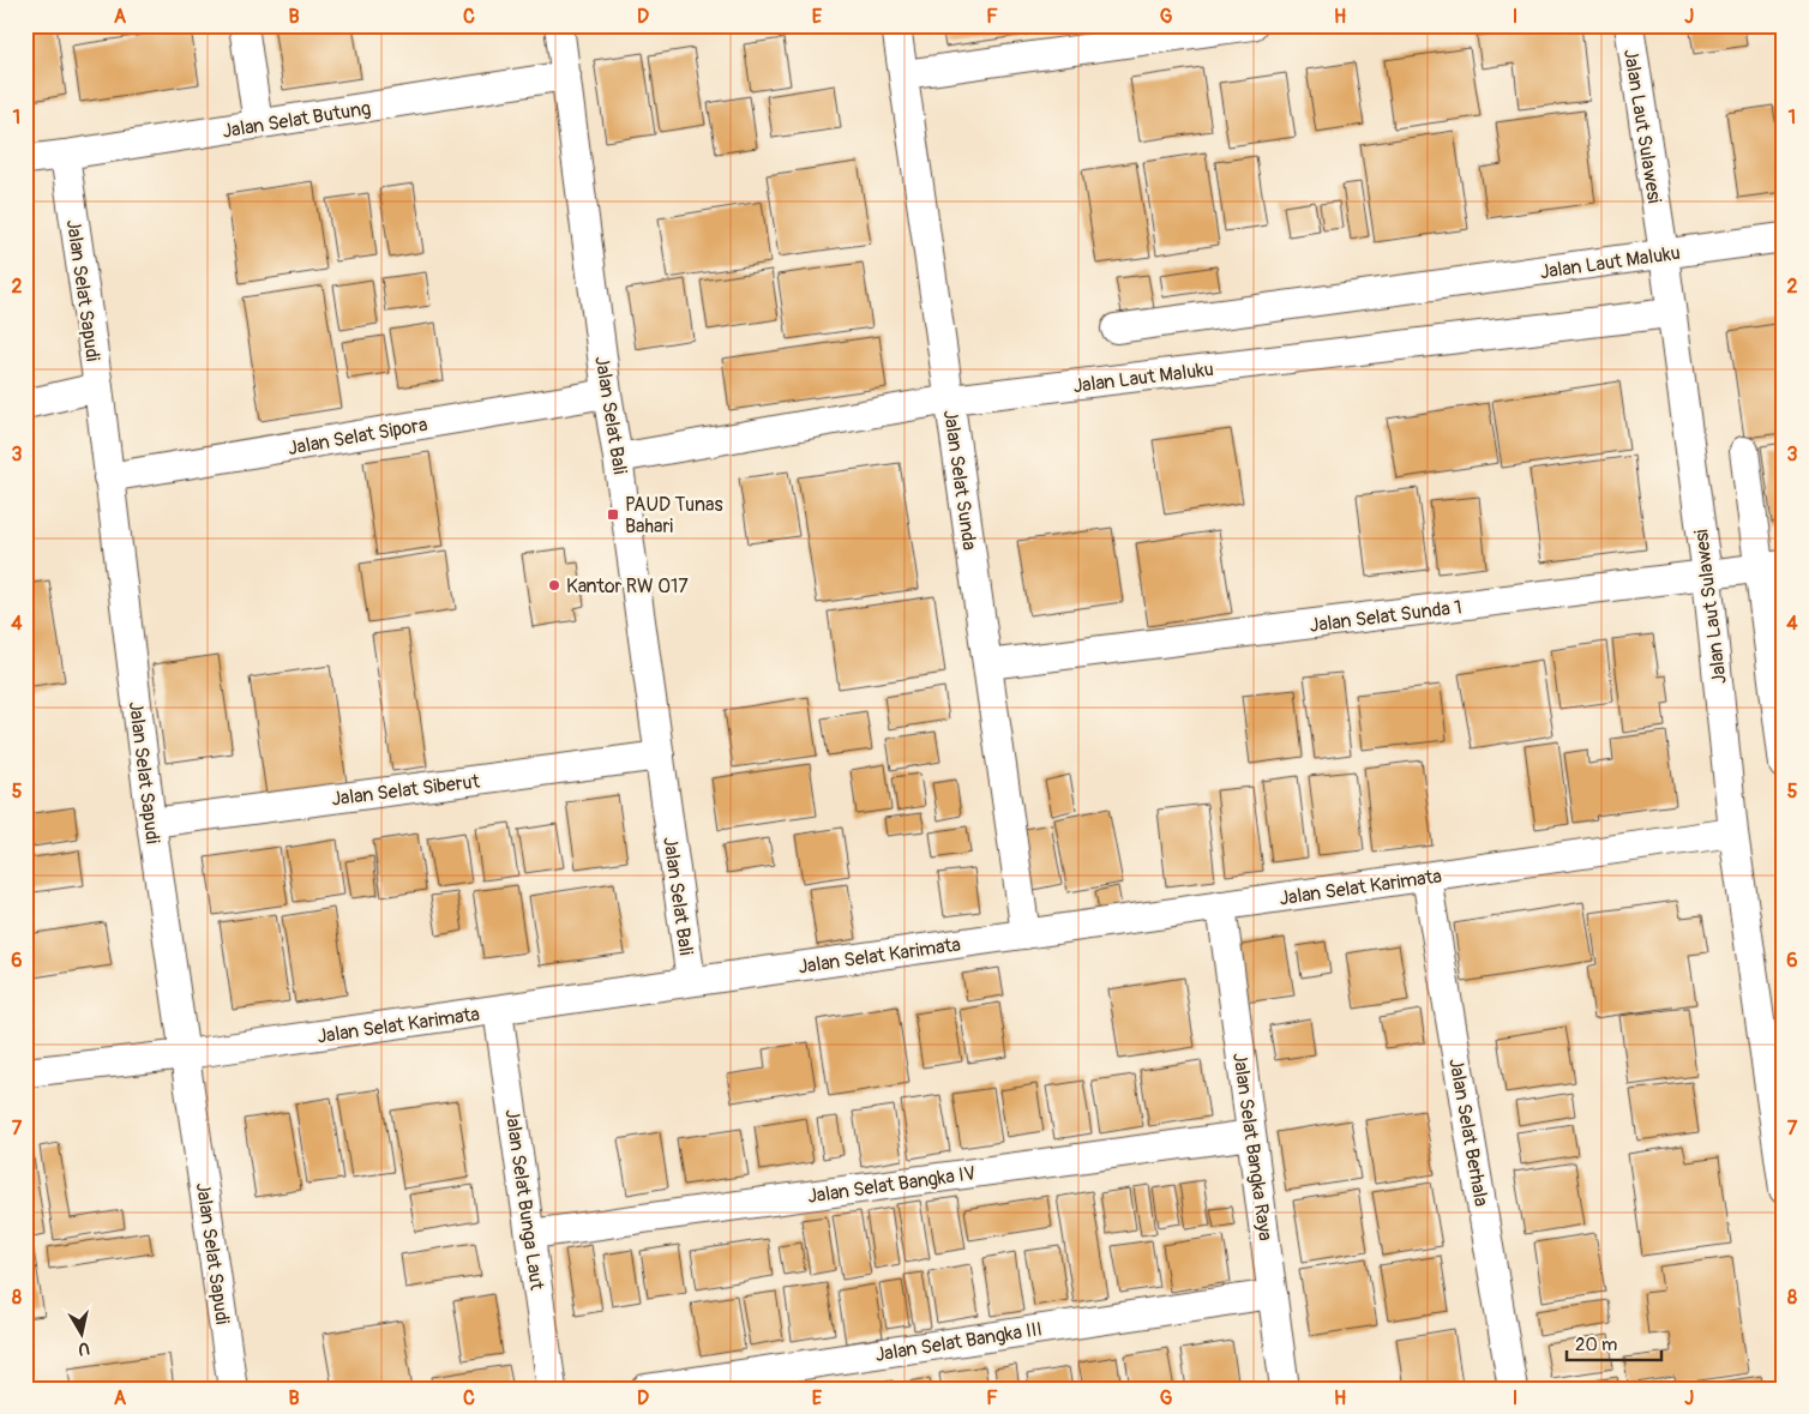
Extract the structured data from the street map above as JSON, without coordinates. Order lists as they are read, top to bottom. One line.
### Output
{"streets":{"street":["Jalan Selat Butung","Jalan Laut Sulawesi","Jalan Laut Maluku","Jalan Selat Sapudi","Jalan Selat Bali","Jalan Selat Sipora","Jalan Selat Sunda","Jalan Selat Sunda 1","Jalan Selat Siberut","Jalan Selat Karimata","Jalan Selat Berhala","Jalan Selat Bangka Raya","Jalan Selat Bangka IV","Jalan Selat Bunga Laut","Jalan Selat Bangka III"]},"crossings":[["Jalan Selat Butung","Jalan Selat Sapudi"],["Jalan Selat Butung","Jalan Selat Bali"],["Jalan Laut Sulawesi","Jalan Laut Maluku"],["Jalan Laut Sulawesi","Jalan Selat Sunda 1"],["Jalan Laut Sulawesi","Jalan Selat Karimata"],["Jalan Laut Maluku","Jalan Selat Bali"],["Jalan Laut Maluku","Jalan Selat Sunda"],["Jalan Selat Sapudi","Jalan Selat Sipora"],["Jalan Selat Sapudi","Jalan Selat Siberut"],["Jalan Selat Sapudi","Jalan Selat Karimata"],["Jalan Selat Bali","Jalan Selat Sipora"],["Jalan Selat Bali","Jalan Selat Siberut"],["Jalan Selat Bali","Jalan Selat Karimata"],["Jalan Selat Sunda","Jalan Selat Sunda 1"],["Jalan Selat Sunda","Jalan Selat Karimata"],["Jalan Selat Karimata","Jalan Selat Berhala"],["Jalan Selat Karimata","Jalan Selat Bangka Raya"],["Jalan Selat Karimata","Jalan Selat Bunga Laut"],["Jalan Selat Bangka Raya","Jalan Selat Bangka IV"],["Jalan Selat Bangka Raya","Jalan Selat Bangka III"],["Jalan Selat Bangka IV","Jalan Selat Bunga Laut"]],"places":{"transit":["PAUD Tunas Bahari"],"other":["Kantor RW 017"]},"scale_bar":"20 m","north":"bottom","grid":{"columns":["A","B","C","D","E","F","G","H","I","J"],"rows":["1","2","3","4","5","6","7","8"]}}
